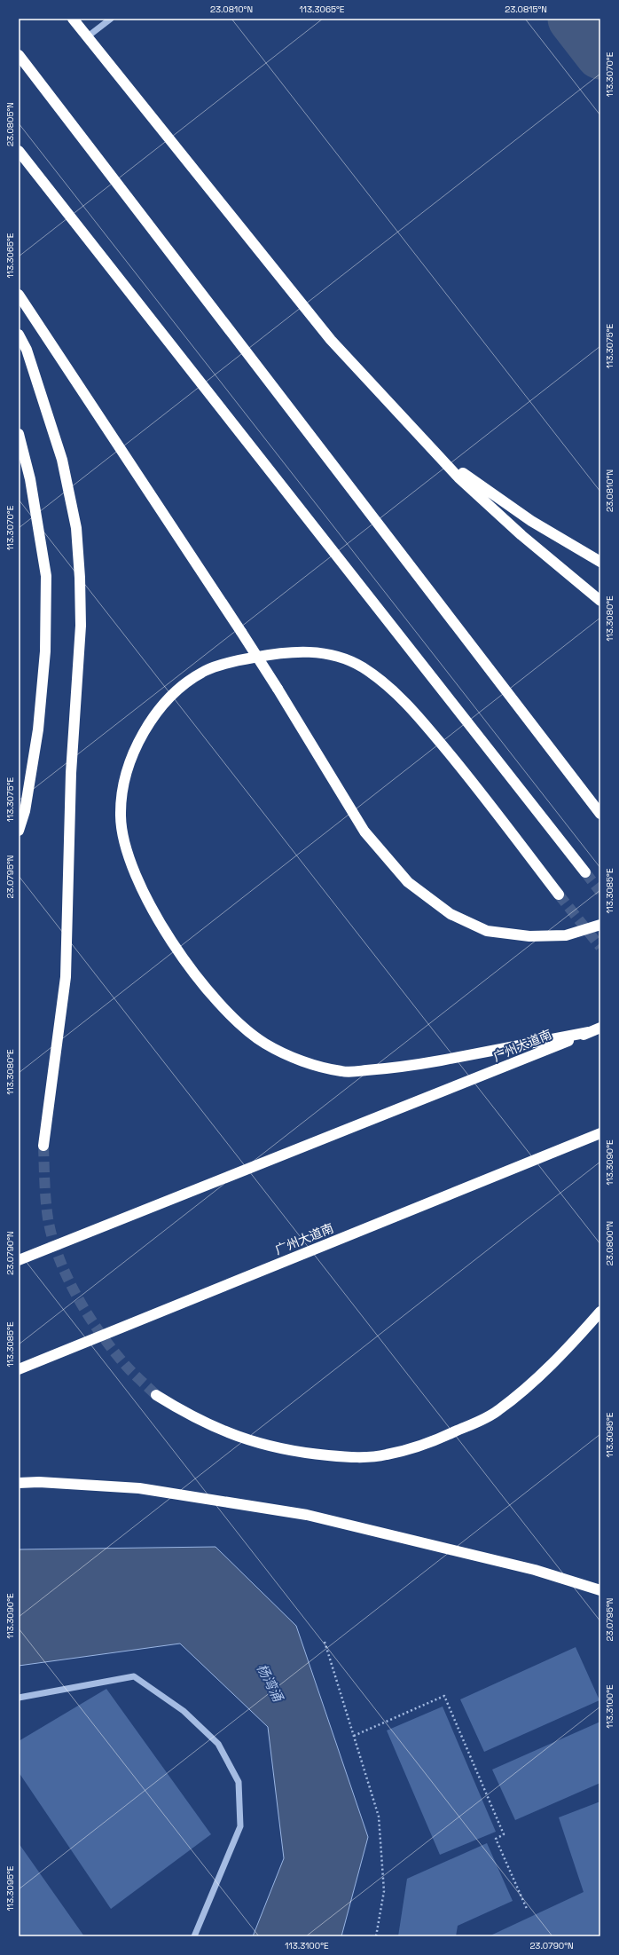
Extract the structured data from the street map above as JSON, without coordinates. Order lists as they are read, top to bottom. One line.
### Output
{"streets":{"highway":["广州大道南"]},"water":["杨湾涌"],"coordinates":["23.0810°N","113.3065°E","23.0815°N","113.3070°E","23.0805°N","113.3075°E","113.3080°E","23.0795°N","113.3085°E","113.3090°E","23.0800°N","23.0790°N","113.3095°E","113.3100°E"]}
